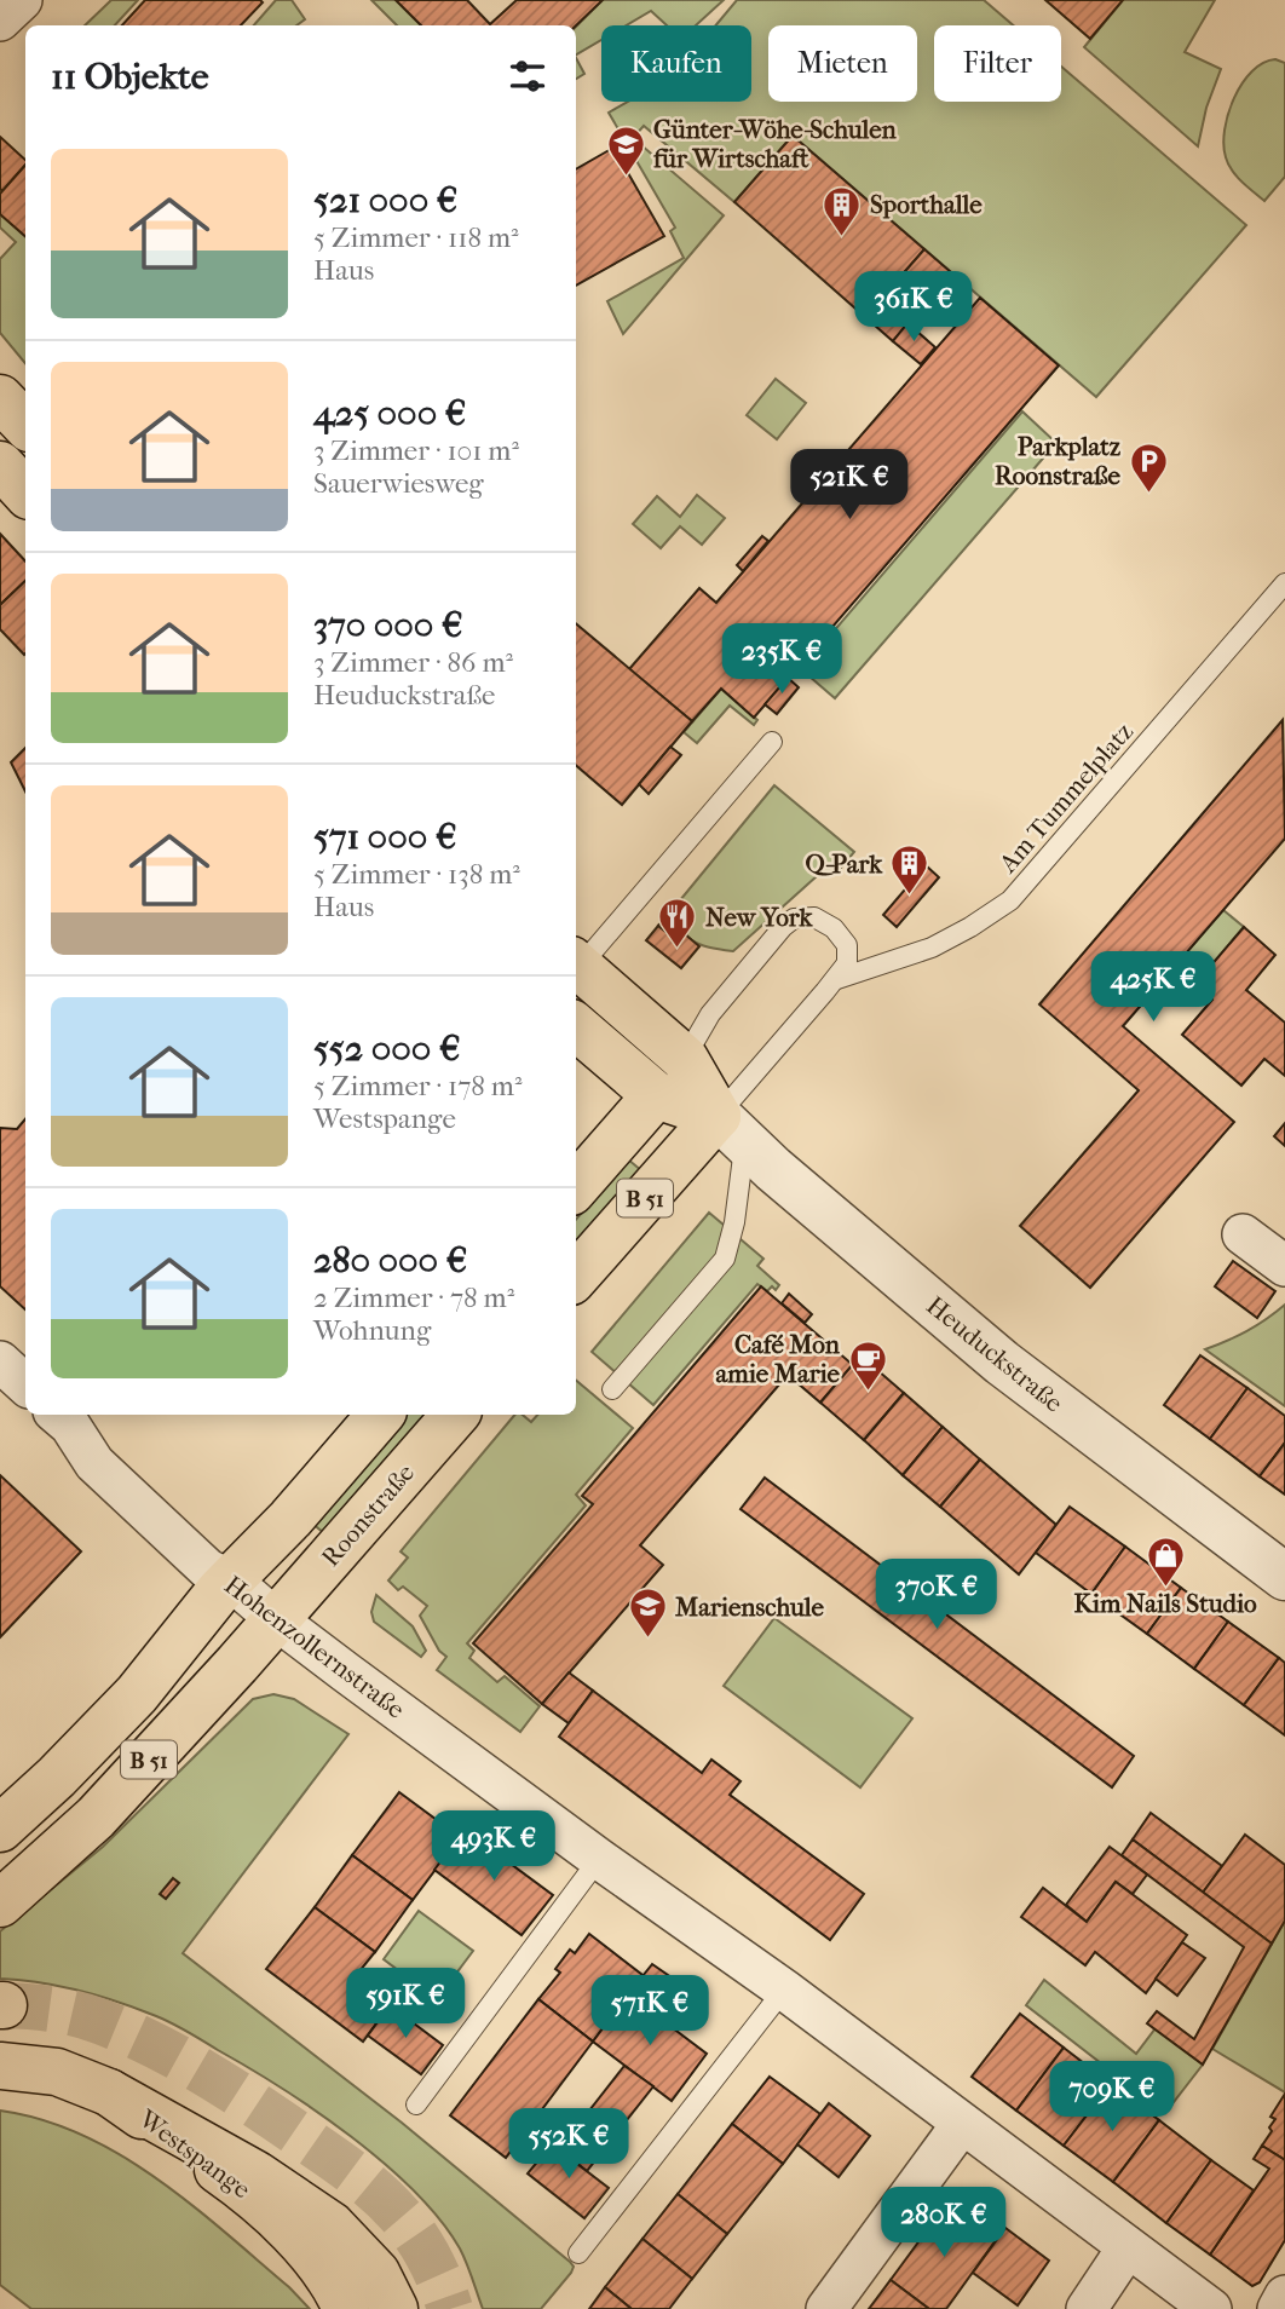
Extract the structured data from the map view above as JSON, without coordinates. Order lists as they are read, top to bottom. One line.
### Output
{"streets":{"main road":["B 51","Roonstraße"],"street":["Heuduckstraße","Hohenzollernstraße"],"lane":["Am Tummelplatz"]},"crossings":[["B 51","Heuduckstraße"],["B 51","Roonstraße"],["B 51","Hohenzollernstraße"],["Roonstraße","Hohenzollernstraße"]],"places":{"school or university":["Günter-Wöhe-Schulen für Wirtschaft","Marienschule"],"building":["Sporthalle","Q-Park"],"parking":["Parkplatz Roonstraße"],"restaurant":["New York"],"cafe":["Café Mon amie Marie"],"shop":["Kim Nails Studio"]},"page":{"chip":["Kaufen","Mieten","Filter"],"heading":"11 Objekte","list":[{"name":"521 000 €","note":"5 Zimmer · 118 m² · Haus"},{"name":"425 000 €","note":"3 Zimmer · 101 m² · Sauerwiesweg"},{"name":"370 000 €","note":"3 Zimmer · 86 m² · Heuduckstraße"},{"name":"571 000 €","note":"5 Zimmer · 138 m² · Haus"},{"name":"552 000 €","note":"5 Zimmer · 178 m² · Westspange"},{"name":"280 000 €","note":"2 Zimmer · 78 m² · Wohnung"}],"price":["361K €","521K €","235K €","425K €","370K €","493K €","591K €","571K €","709K €","552K €","280K €"]}}
